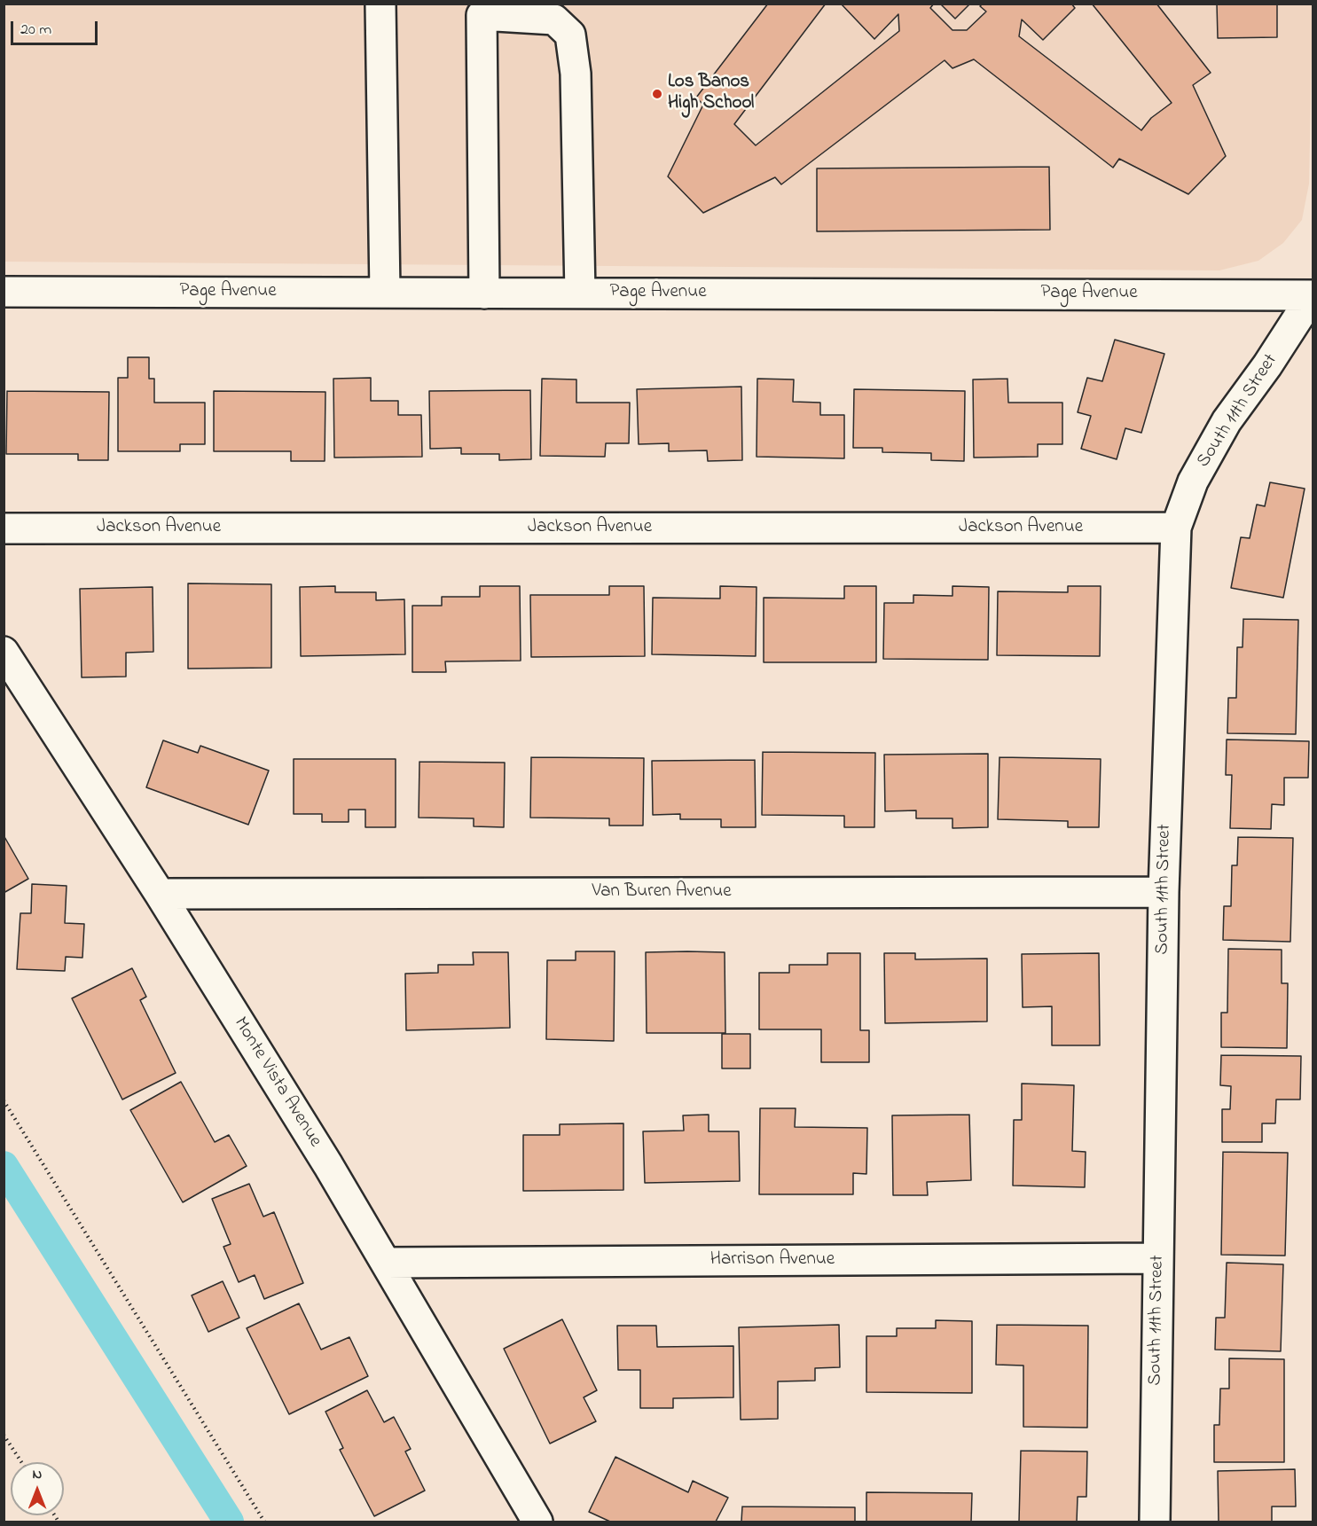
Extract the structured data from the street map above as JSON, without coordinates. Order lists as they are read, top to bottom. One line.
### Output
{"streets":{"street":["Page Avenue","South 11th Street","Jackson Avenue","Van Buren Avenue","Monte Vista Avenue","Harrison Avenue"]},"crossings":[["Page Avenue","South 11th Street"],["South 11th Street","Jackson Avenue"],["South 11th Street","Van Buren Avenue"],["South 11th Street","Harrison Avenue"],["Van Buren Avenue","Monte Vista Avenue"],["Monte Vista Avenue","Harrison Avenue"]],"places":["Los Banos High School"],"scale_bar":"20 m","north":"top"}
